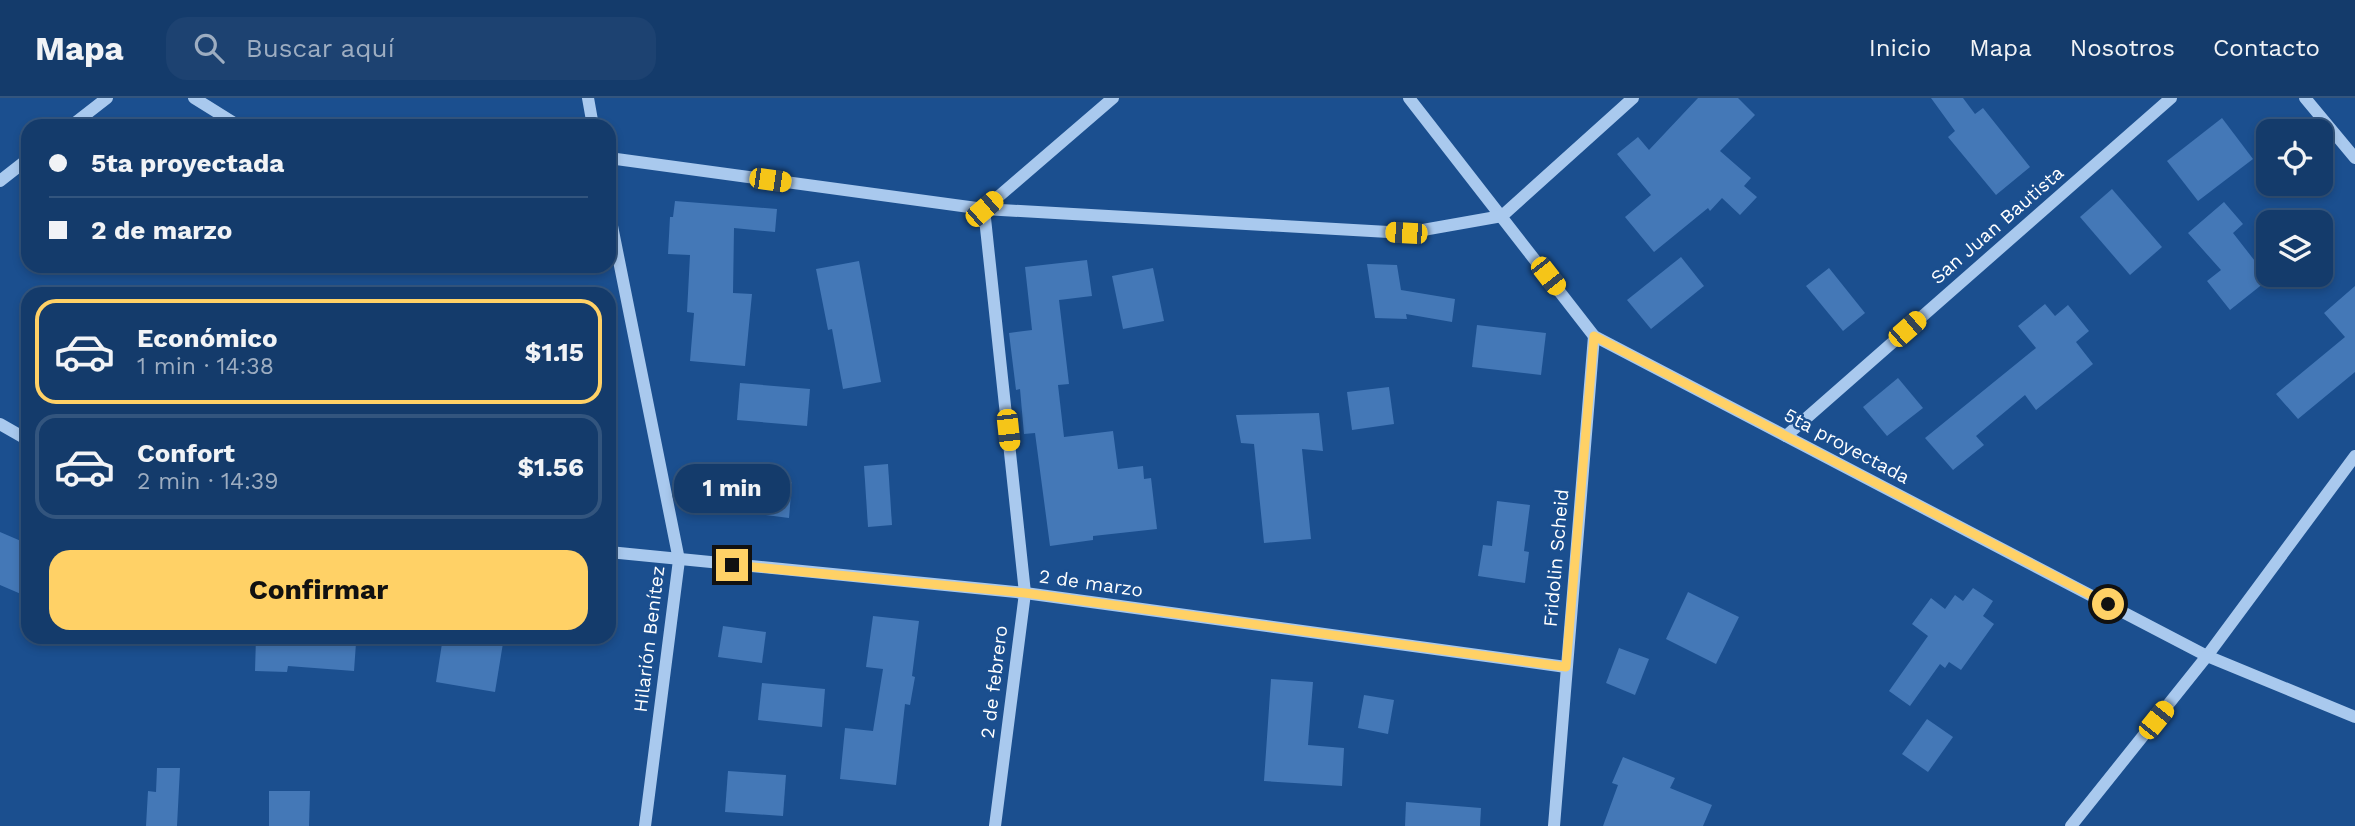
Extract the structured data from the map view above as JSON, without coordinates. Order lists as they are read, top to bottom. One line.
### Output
{"streets":{"street":["San Juan Bautista","5ta proyectada","Fridolin Scheid","2 de marzo","Hilarión Benítez","2 de febrero"]},"crossings":[["San Juan Bautista","5ta proyectada"],["5ta proyectada","Fridolin Scheid"],["Fridolin Scheid","2 de marzo"],["2 de marzo","Hilarión Benítez"],["2 de marzo","2 de febrero"]],"page":{"header":"Mapa","search":"Buscar aquí","nav":["Inicio","Mapa","Nosotros","Contacto"],"banner":["5ta proyectada","2 de marzo"],"list":[{"name":"Económico","note":"1 min · 14:38","value":"$1.15"},{"name":"Confort","note":"2 min · 14:39","value":"$1.56"}],"bubble":"1 min","buttons":"Confirmar"}}
